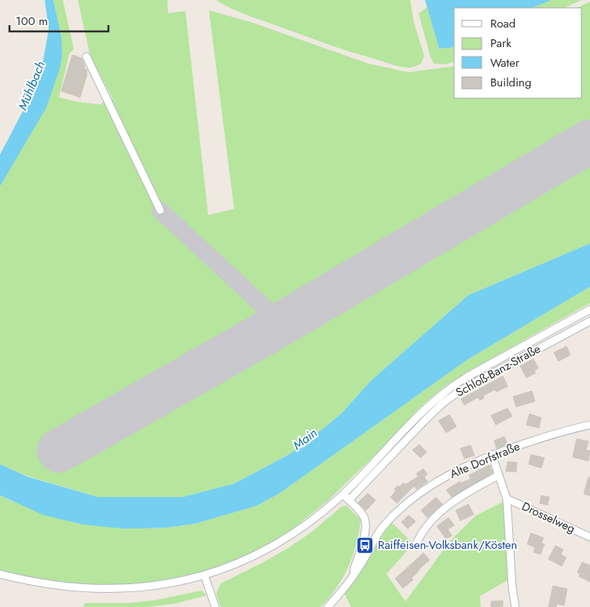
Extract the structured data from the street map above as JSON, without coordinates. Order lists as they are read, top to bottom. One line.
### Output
{"streets":{"street":["Schloß-Banz-Straße","Alte Dorfstraße","Drosselweg"]},"water":["Mühlbach","Main"],"places":{"bus stop":["Raiffeisen-Volksbank/Kösten"]},"legend":["Road","Park","Water","Building"],"scale_bar":"100 m"}
